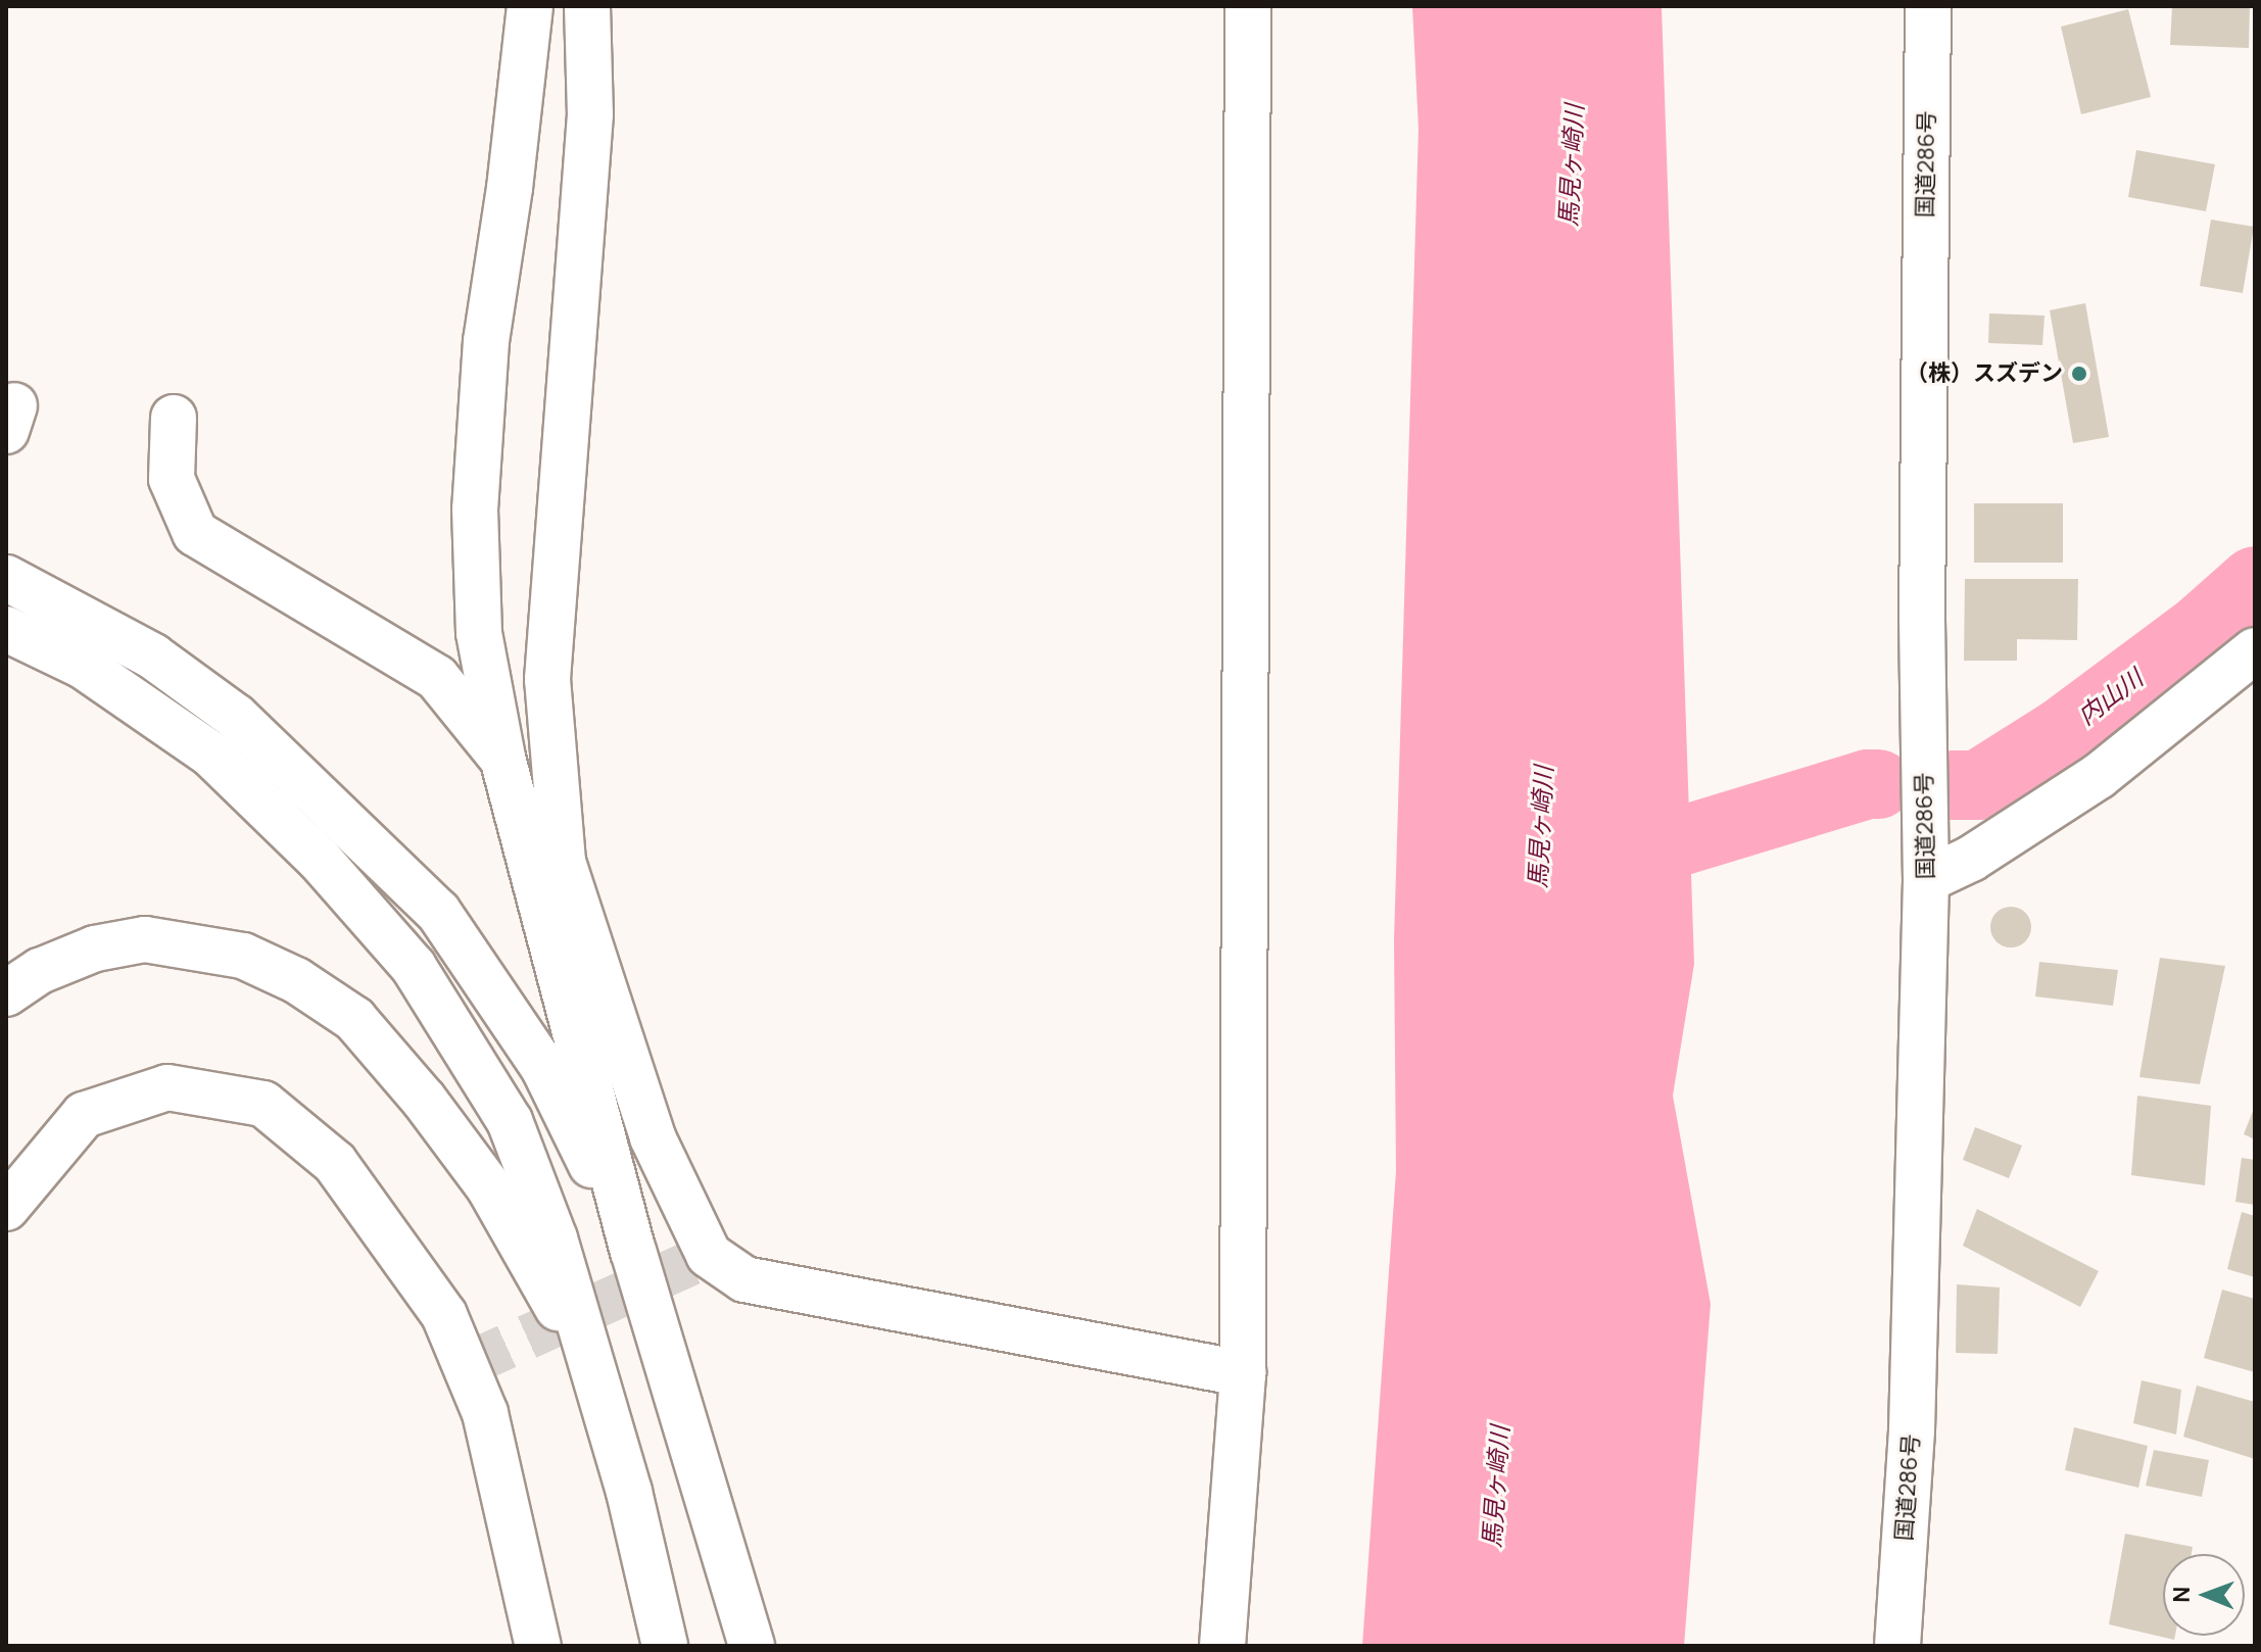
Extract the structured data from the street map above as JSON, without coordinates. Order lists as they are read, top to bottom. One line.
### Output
{"streets":{"main road":["国道286号"]},"water":["馬見ヶ崎川","内山川"],"places":["（株）スズデン"],"north":"left"}
